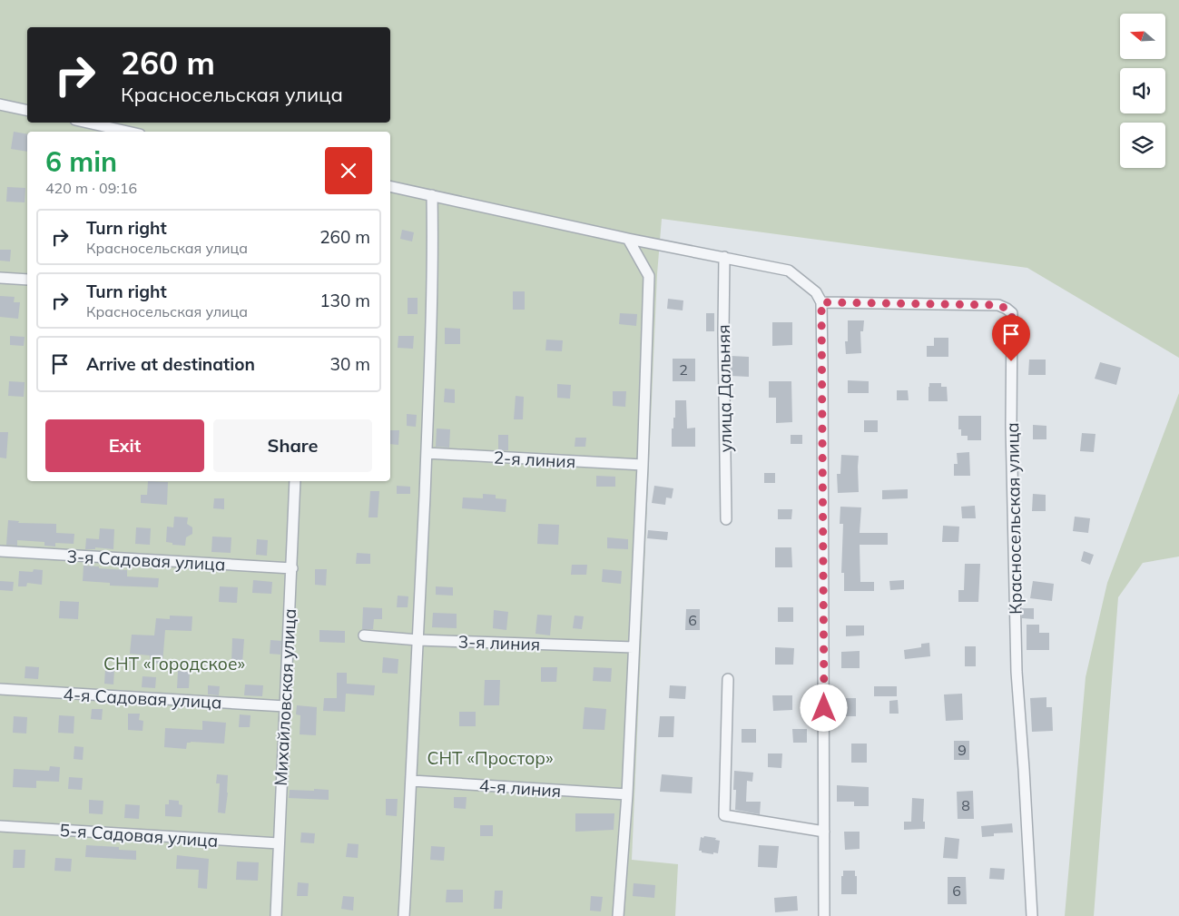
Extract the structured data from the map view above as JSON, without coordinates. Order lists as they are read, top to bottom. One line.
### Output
{"streets":{"street":["улица Дальняя","2-я линия","Красносельская улица","3-я Садовая улица","3-я линия","Михайловская улица","4-я Садовая улица","4-я линия","5-я Садовая улица"]},"crossings":[["3-я Садовая улица","Михайловская улица"],["Михайловская улица","4-я Садовая улица"],["Михайловская улица","5-я Садовая улица"]],"parks":["СНТ «Городское»","СНТ «Простор»"],"house_numbers":["2","6","9","8","6"],"north":"left","page":{"turn":["260 m","Красносельская улица"],"heading":["6 min","420 m · 09:16"],"list":[{"name":"Turn right","note":"Красносельская улица","value":"260 m"},{"name":"Turn right","note":"Красносельская улица","value":"130 m"},{"name":"Arrive at destination","value":"30 m"}],"buttons":["Exit","Share"]}}
